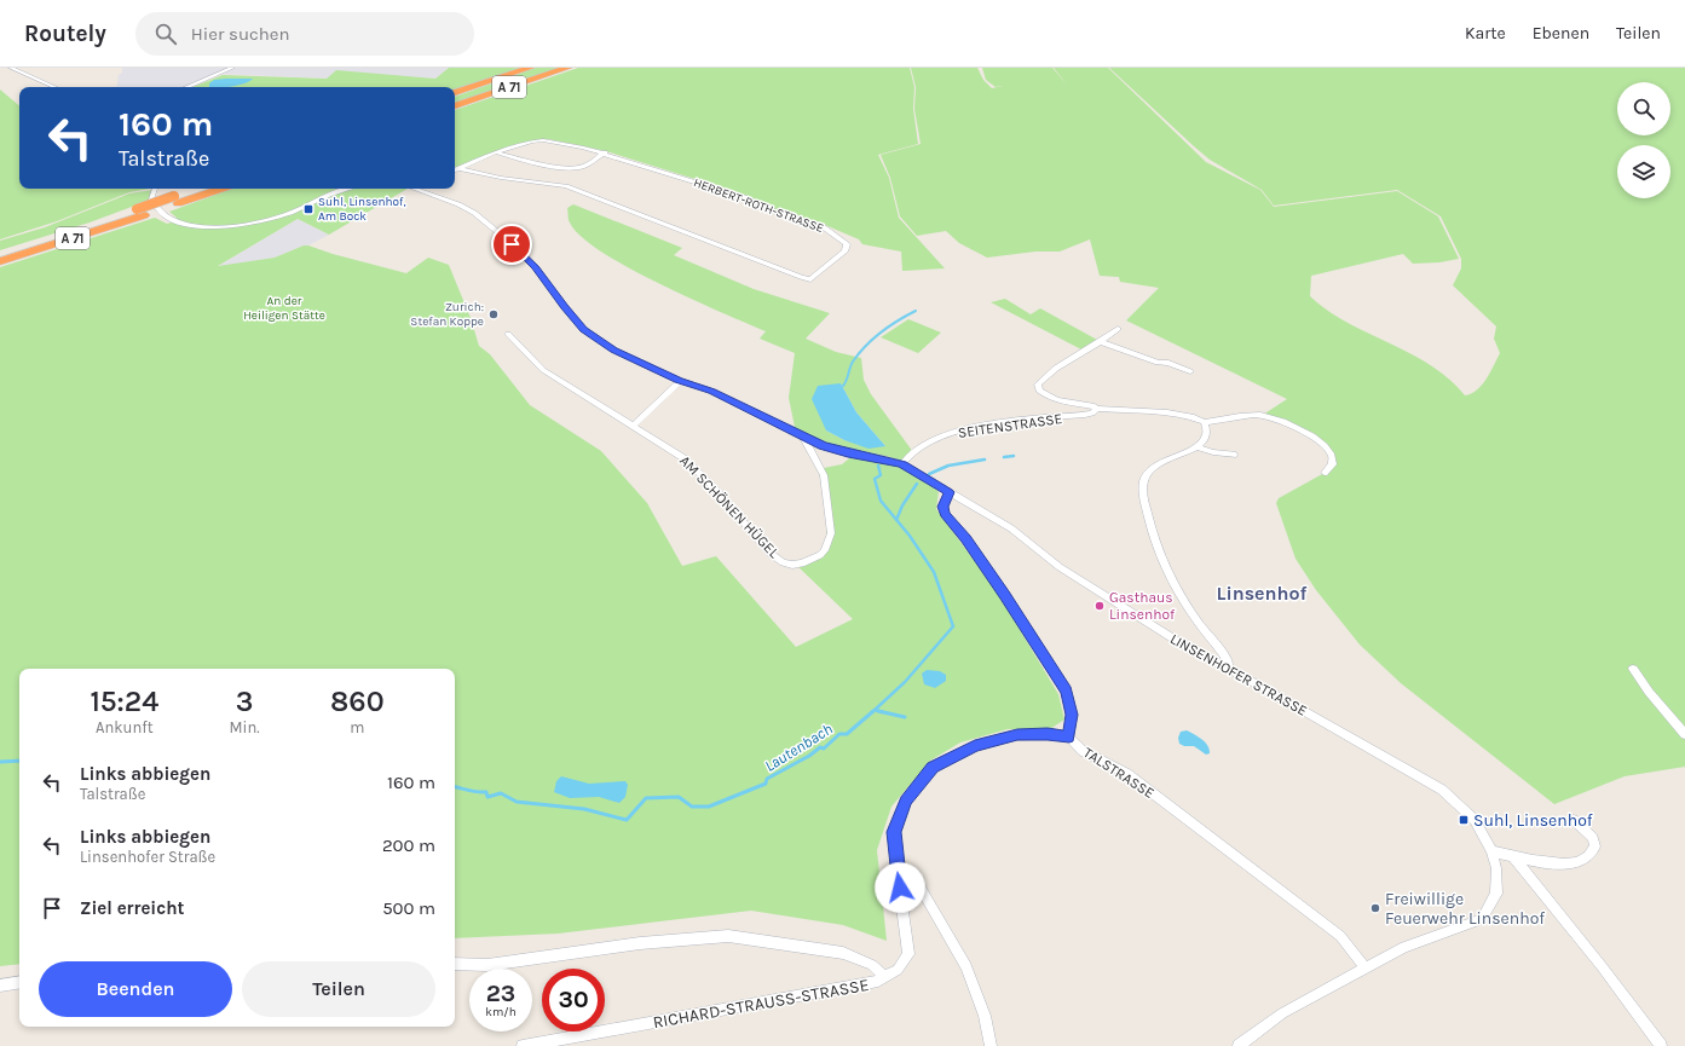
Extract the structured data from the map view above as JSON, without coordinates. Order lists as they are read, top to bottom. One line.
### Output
{"streets":{"highway":["A 71"],"street":["HERBERT-ROTH-STRASSE","SEITENSTRASSE","AM SCHÖNEN HÜGEL","LINSENHOFER STRASSE","TALSTRASSE","RICHARD-STRAUSS-STRASSE"]},"crossings":[["SEITENSTRASSE","LINSENHOFER STRASSE"],["AM SCHÖNEN HÜGEL","LINSENHOFER STRASSE"],["LINSENHOFER STRASSE","TALSTRASSE"],["TALSTRASSE","RICHARD-STRAUSS-STRASSE"]],"districts":["Linsenhof"],"water":["Lautenbach"],"parks":["An der Heiligen Stätte"],"places":{"transit":["Suhl, Linsenhof, Am Bock","Suhl, Linsenhof"],"other":["Zurich: Stefan Koppe","Gasthaus Linsenhof","Freiwillige Feuerwehr Linsenhof"]},"page":{"header":"Routely","search":"Hier suchen","nav":["Karte","Ebenen","Teilen"],"turn":["160 m","Talstraße"],"eta":["15:24","Ankunft","3","Min.","860","m"],"list":[{"name":"Links abbiegen","note":"Talstraße","value":"160 m"},{"name":"Links abbiegen","note":"Linsenhofer Straße","value":"200 m"},{"name":"Ziel erreicht","value":"500 m"}],"buttons":["Beenden","Teilen"],"speed":"23 km/h","limit":"30"}}
